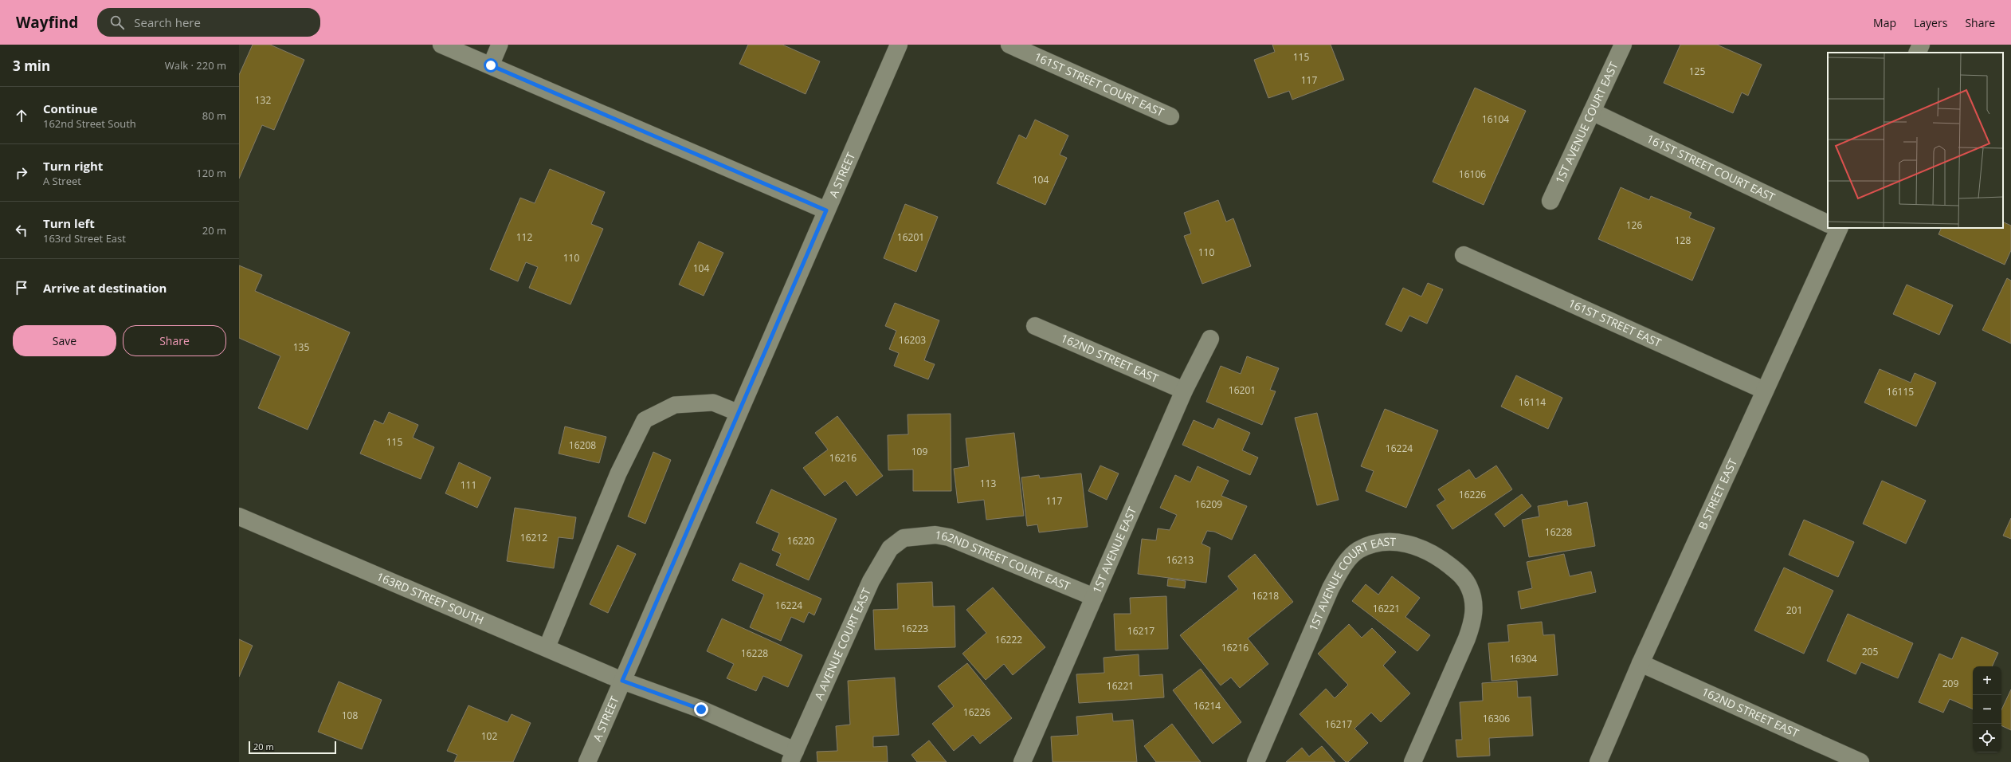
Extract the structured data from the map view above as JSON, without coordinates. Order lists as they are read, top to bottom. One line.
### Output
{"streets":{"street":["161ST STREET COURT EAST","1ST AVENUE COURT EAST","A STREET","161ST STREET EAST","162ND STREET EAST","B STREET EAST","1ST AVENUE EAST","162ND STREET COURT EAST","163RD STREET SOUTH","A AVENUE COURT EAST"]},"crossings":[["161ST STREET COURT EAST","1ST AVENUE COURT EAST"],["A STREET","163RD STREET SOUTH"],["161ST STREET EAST","B STREET EAST"],["162ND STREET EAST","B STREET EAST"],["162ND STREET EAST","1ST AVENUE EAST"],["1ST AVENUE EAST","162ND STREET COURT EAST"],["162ND STREET COURT EAST","A AVENUE COURT EAST"],["163RD STREET SOUTH","A AVENUE COURT EAST"]],"house_numbers":["115","125","117","132","16104","16106","104","126","112","16201","128","110","110","104","16203","135","16201","16115","16114","115","16208","16224","109","16216","113","111","16226","117","16209","16228","16212","16220","16213","16218","16224","16221","201","16223","16217","16222","16216","205","16228","16304","209","16221","16214","16226","108","16306","16217","102"],"scale_bar":"20 m","page":{"header":"Wayfind","search":"Search here","nav":["Map","Layers","Share"],"heading":["3 min","Walk · 220 m"],"list":[["Continue","162nd Street South","80 m"],["Turn right","A Street","120 m"],["Turn left","163rd Street East","20 m"],"Arrive at destination"],"buttons":["Save","Share"],"map_buttons":["+","−"],"scale":"20 m"}}
